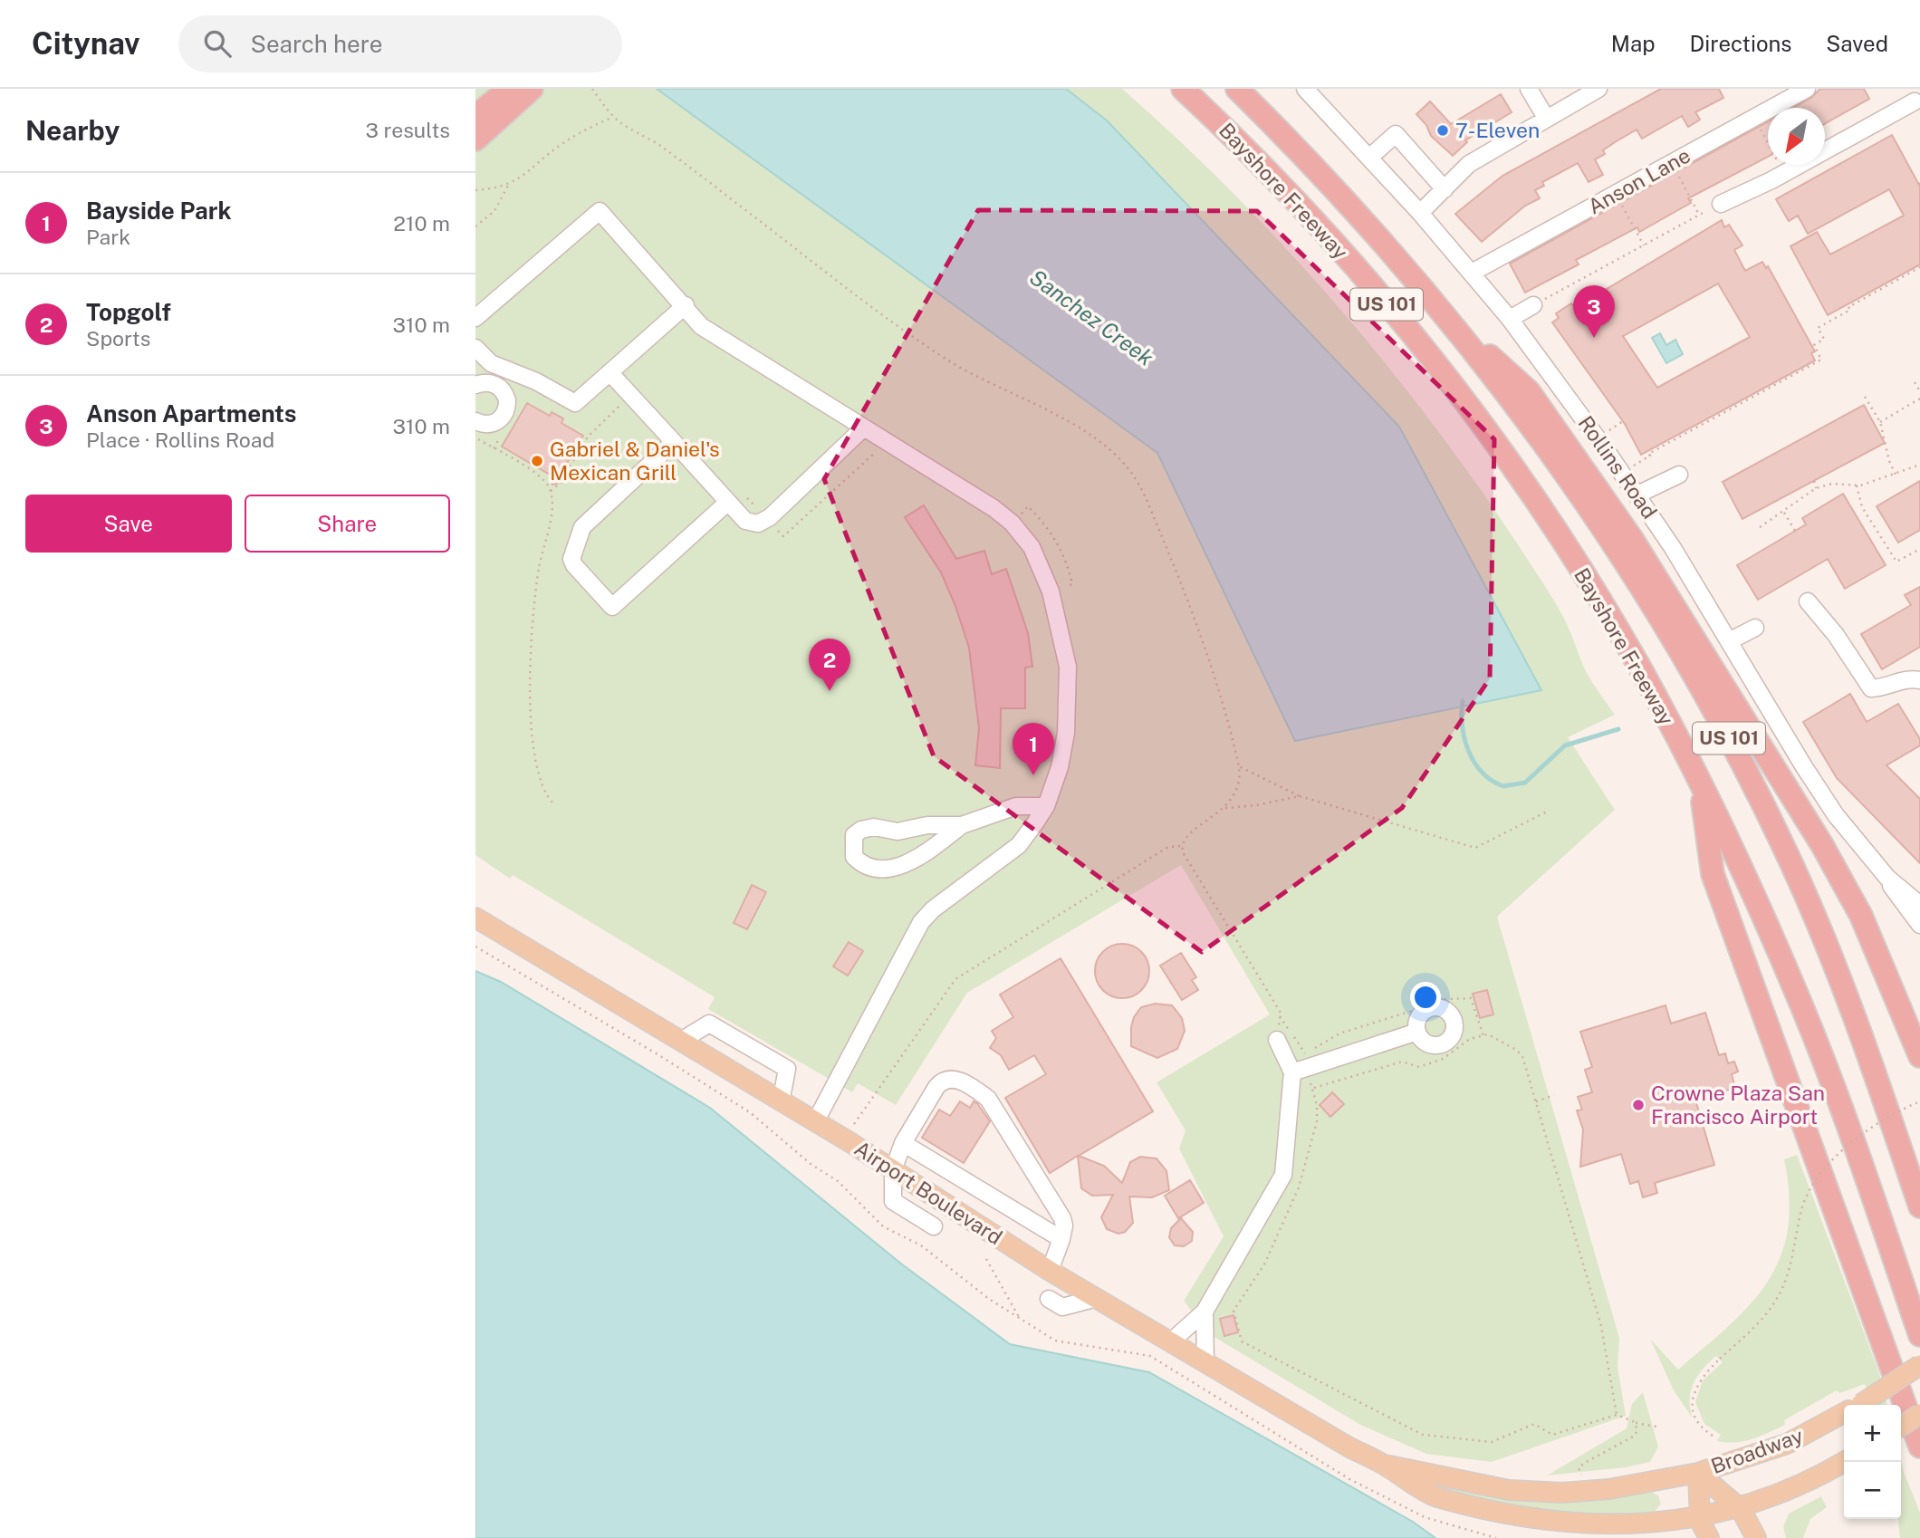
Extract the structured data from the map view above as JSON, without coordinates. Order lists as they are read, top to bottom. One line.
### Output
{"streets":{"highway":["Bayshore Freeway","US 101"],"main road":["Airport Boulevard","Broadway"],"street":["Anson Lane","Rollins Road"]},"crossings":[["Anson Lane","Rollins Road"],["Airport Boulevard","Broadway"]],"water":["Sanchez Creek"],"places":["7-Eleven","Gabriel & Daniel's Mexican Grill","Crowne Plaza San Francisco Airport"],"north":"bottom left","page":{"header":"Citynav","search":"Search here","nav":["Map","Directions","Saved"],"heading":["Nearby","3 results"],"list":[{"mark":"1","name":"Bayside Park","note":"Park","value":"210 m"},{"mark":"2","name":"Topgolf","note":"Sports","value":"310 m"},{"mark":"3","name":"Anson Apartments","note":"Place · Rollins Road","value":"310 m"}],"pins":["3","2","1"],"buttons":["Save","Share"],"map_buttons":["+","−"]}}
